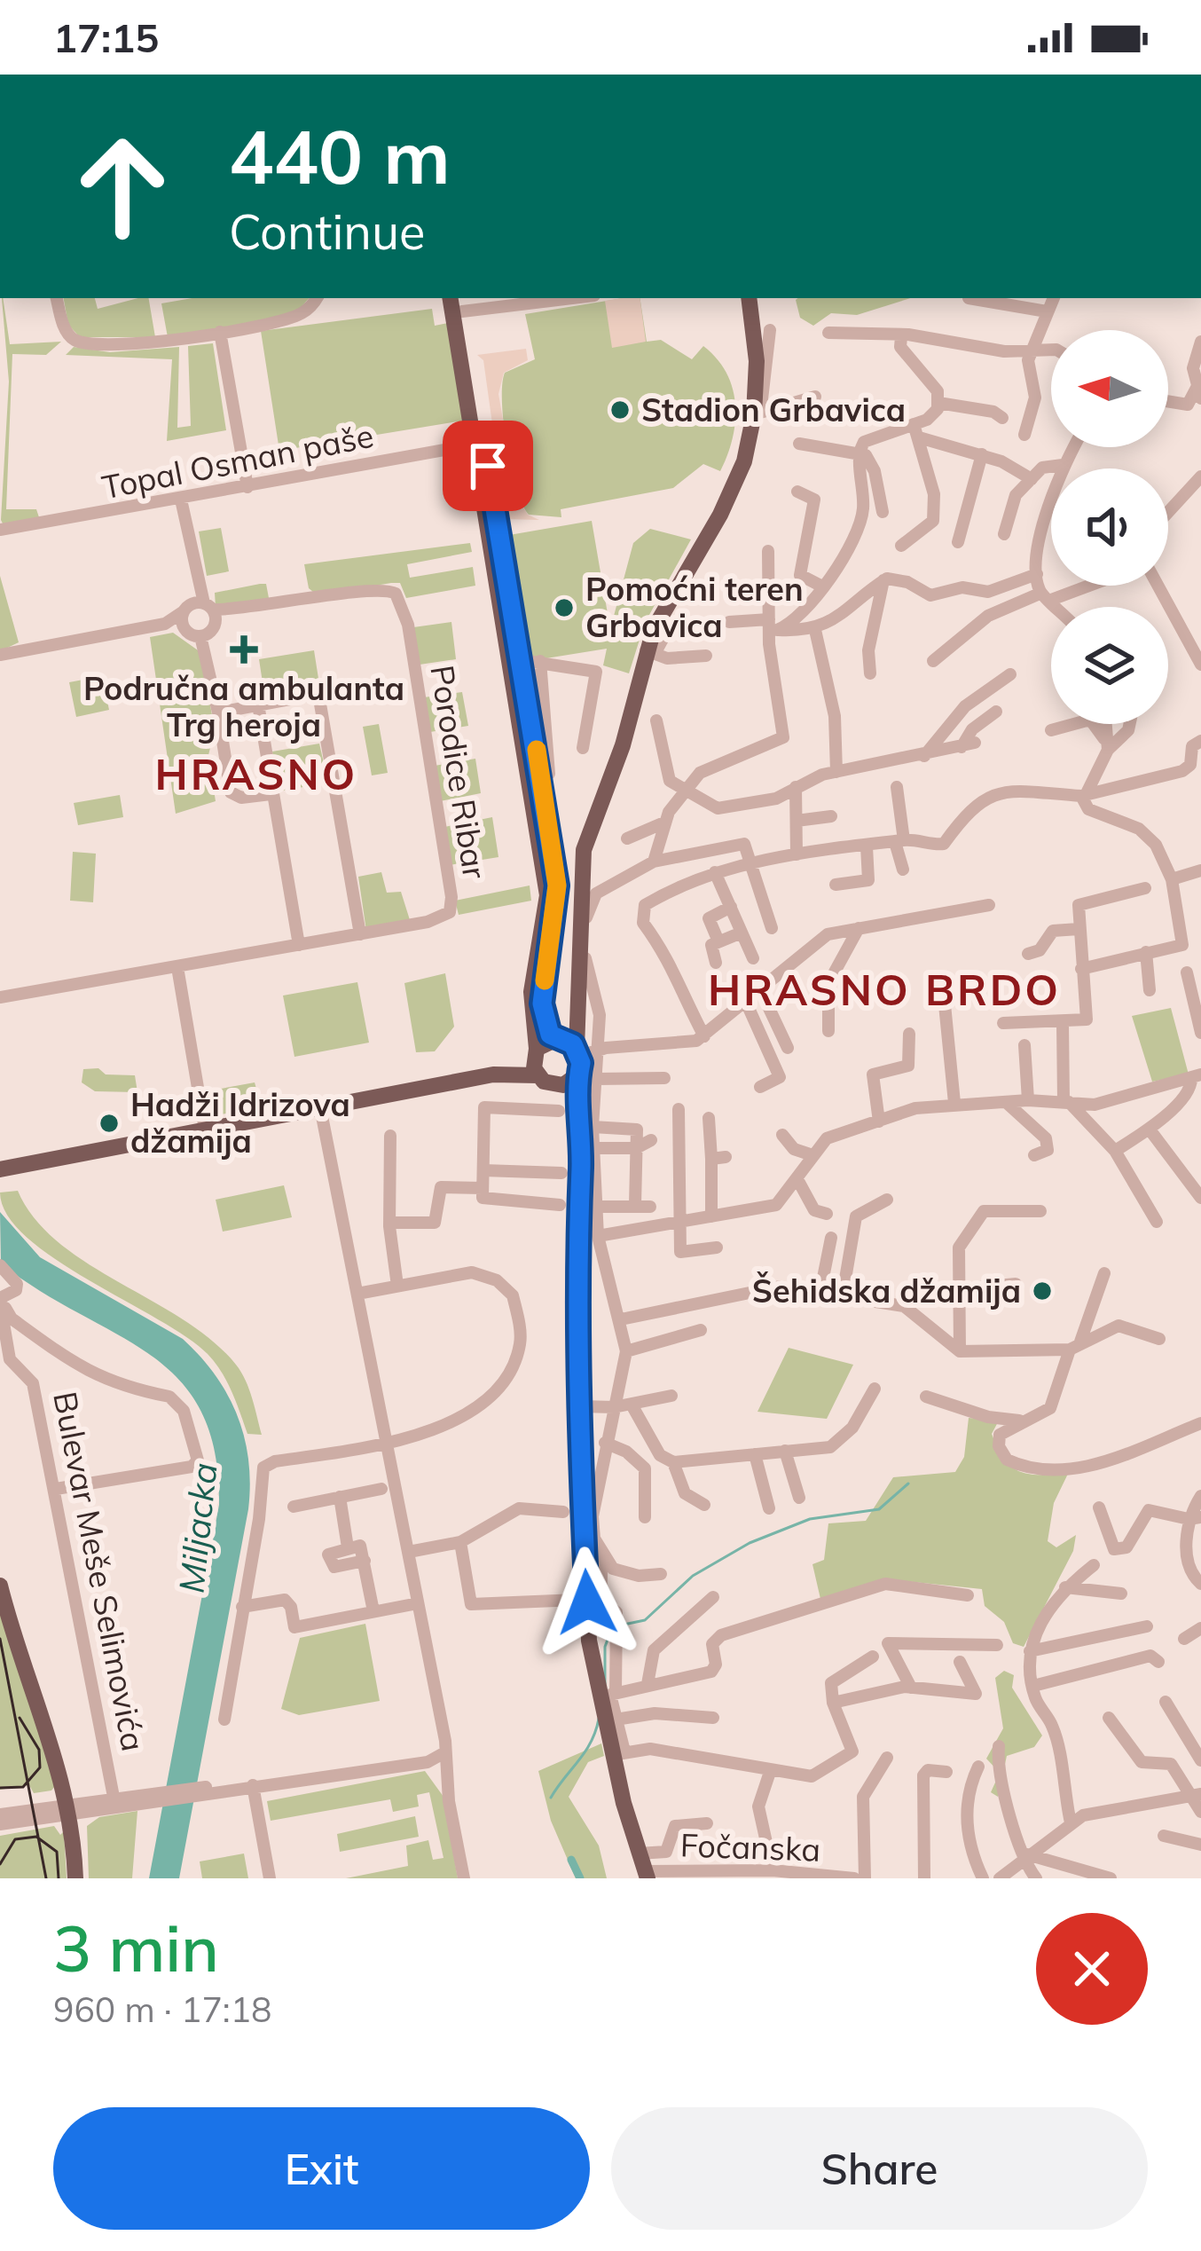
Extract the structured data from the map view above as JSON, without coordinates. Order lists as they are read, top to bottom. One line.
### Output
{"streets":{"street":["Topal Osman paše","Porodice Ribar","Bulevar Meše Selimovića","Fočanska"]},"districts":["HRASNO","HRASNO BRDO"],"water":["Miljacka"],"places":{"other":["Stadion Grbavica","Pomoćni teren Grbavica","Hadži Idrizova džamija","Šehidska džamija"],"health":["Područna ambulanta Trg heroja"]},"north":"left","page":{"status":"17:15","turn":["440 m","Continue"],"heading":["3 min","960 m · 17:18"],"buttons":["Exit","Share"]}}
